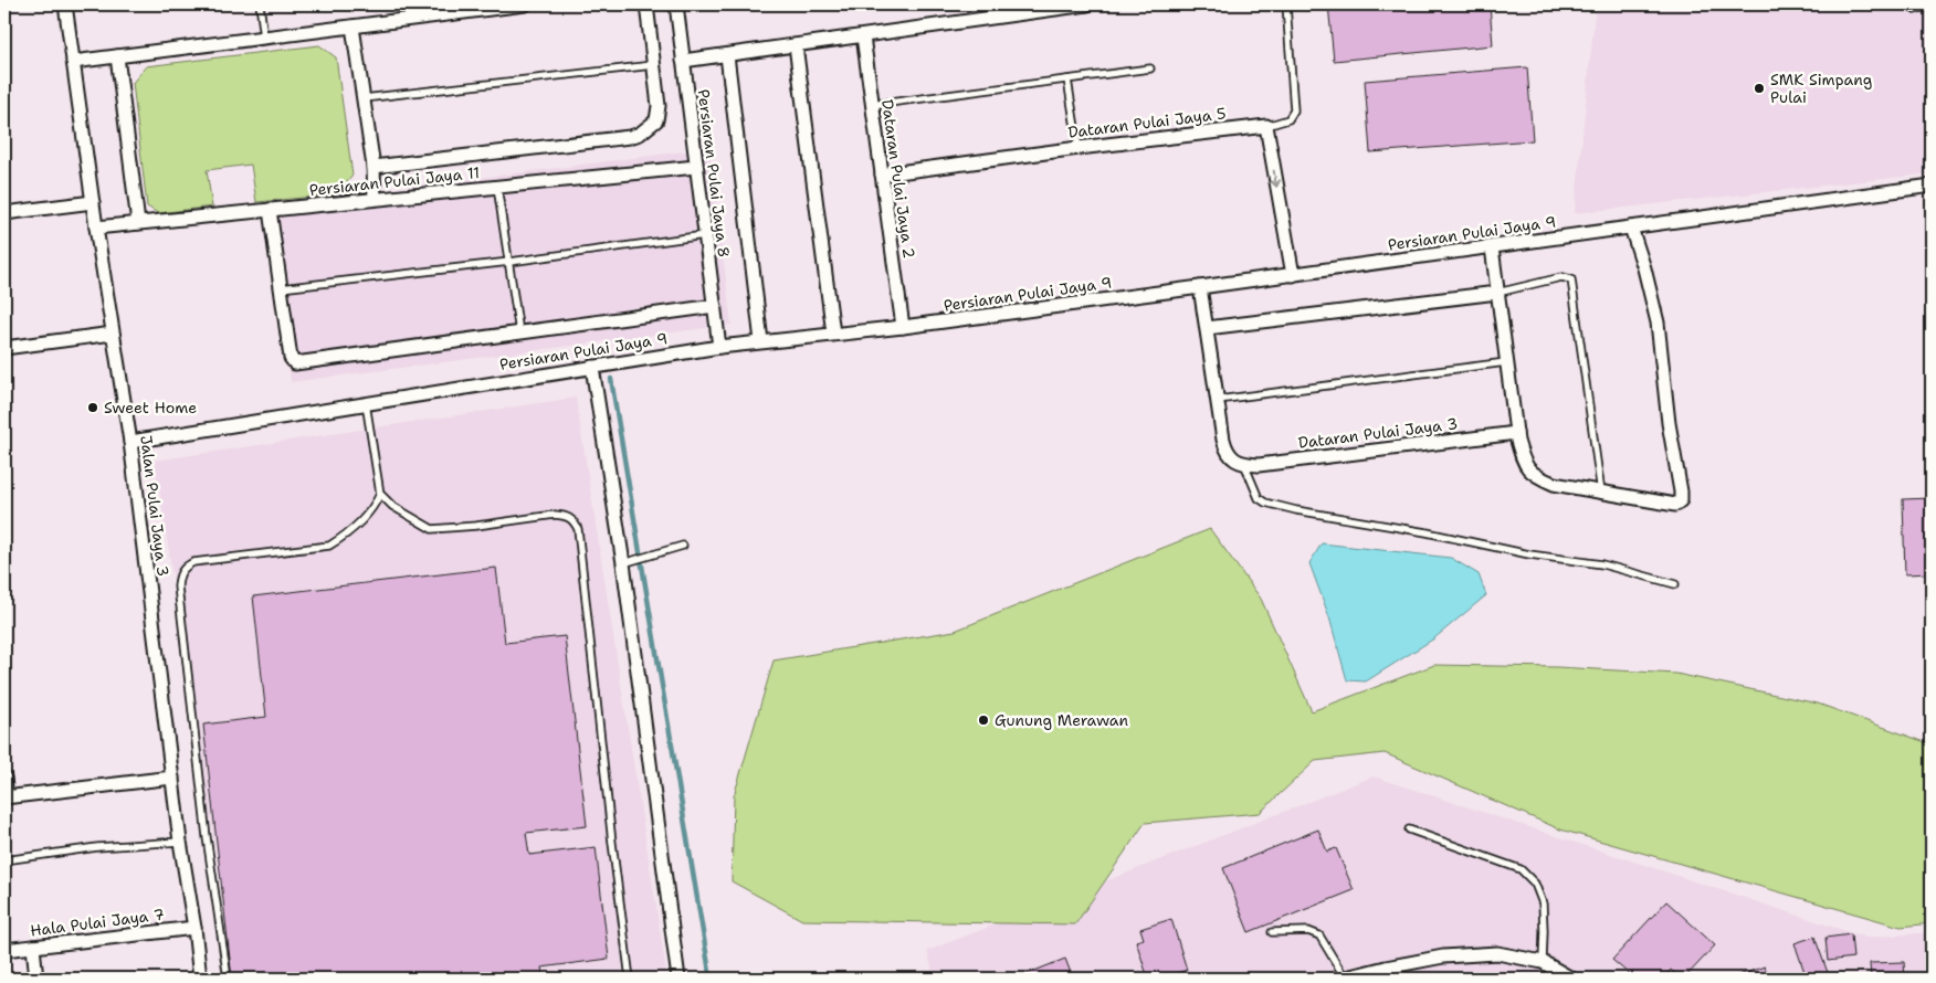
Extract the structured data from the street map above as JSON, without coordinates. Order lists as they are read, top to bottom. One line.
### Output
{"streets":{"street":["Dataran Pulai Jaya 5","Persiaran Pulai Jaya 8","Dataran Pulai Jaya 2","Persiaran Pulai Jaya 11","Persiaran Pulai Jaya 9","Dataran Pulai Jaya 3","Jalan Pulai Jaya 3","Hala Pulai Jaya 7"]},"crossings":[["Dataran Pulai Jaya 5","Dataran Pulai Jaya 2"],["Persiaran Pulai Jaya 8","Persiaran Pulai Jaya 11"],["Persiaran Pulai Jaya 8","Persiaran Pulai Jaya 9"],["Dataran Pulai Jaya 2","Persiaran Pulai Jaya 9"],["Persiaran Pulai Jaya 11","Jalan Pulai Jaya 3"],["Persiaran Pulai Jaya 9","Jalan Pulai Jaya 3"],["Jalan Pulai Jaya 3","Hala Pulai Jaya 7"]],"places":["SMK Simpang Pulai","Sweet Home","Gunung Merawan"]}
